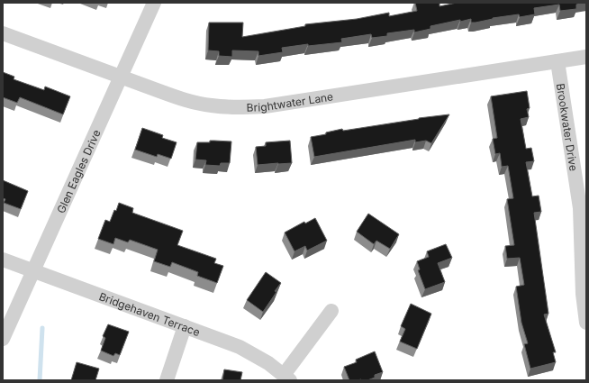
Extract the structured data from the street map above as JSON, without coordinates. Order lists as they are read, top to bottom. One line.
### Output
{"streets":{"street":["Brightwater Lane","Brookwater Drive","Glen Eagles Drive","Bridgehaven Terrace"]},"crossings":[["Brightwater Lane","Brookwater Drive"],["Brightwater Lane","Glen Eagles Drive"],["Glen Eagles Drive","Bridgehaven Terrace"]]}
